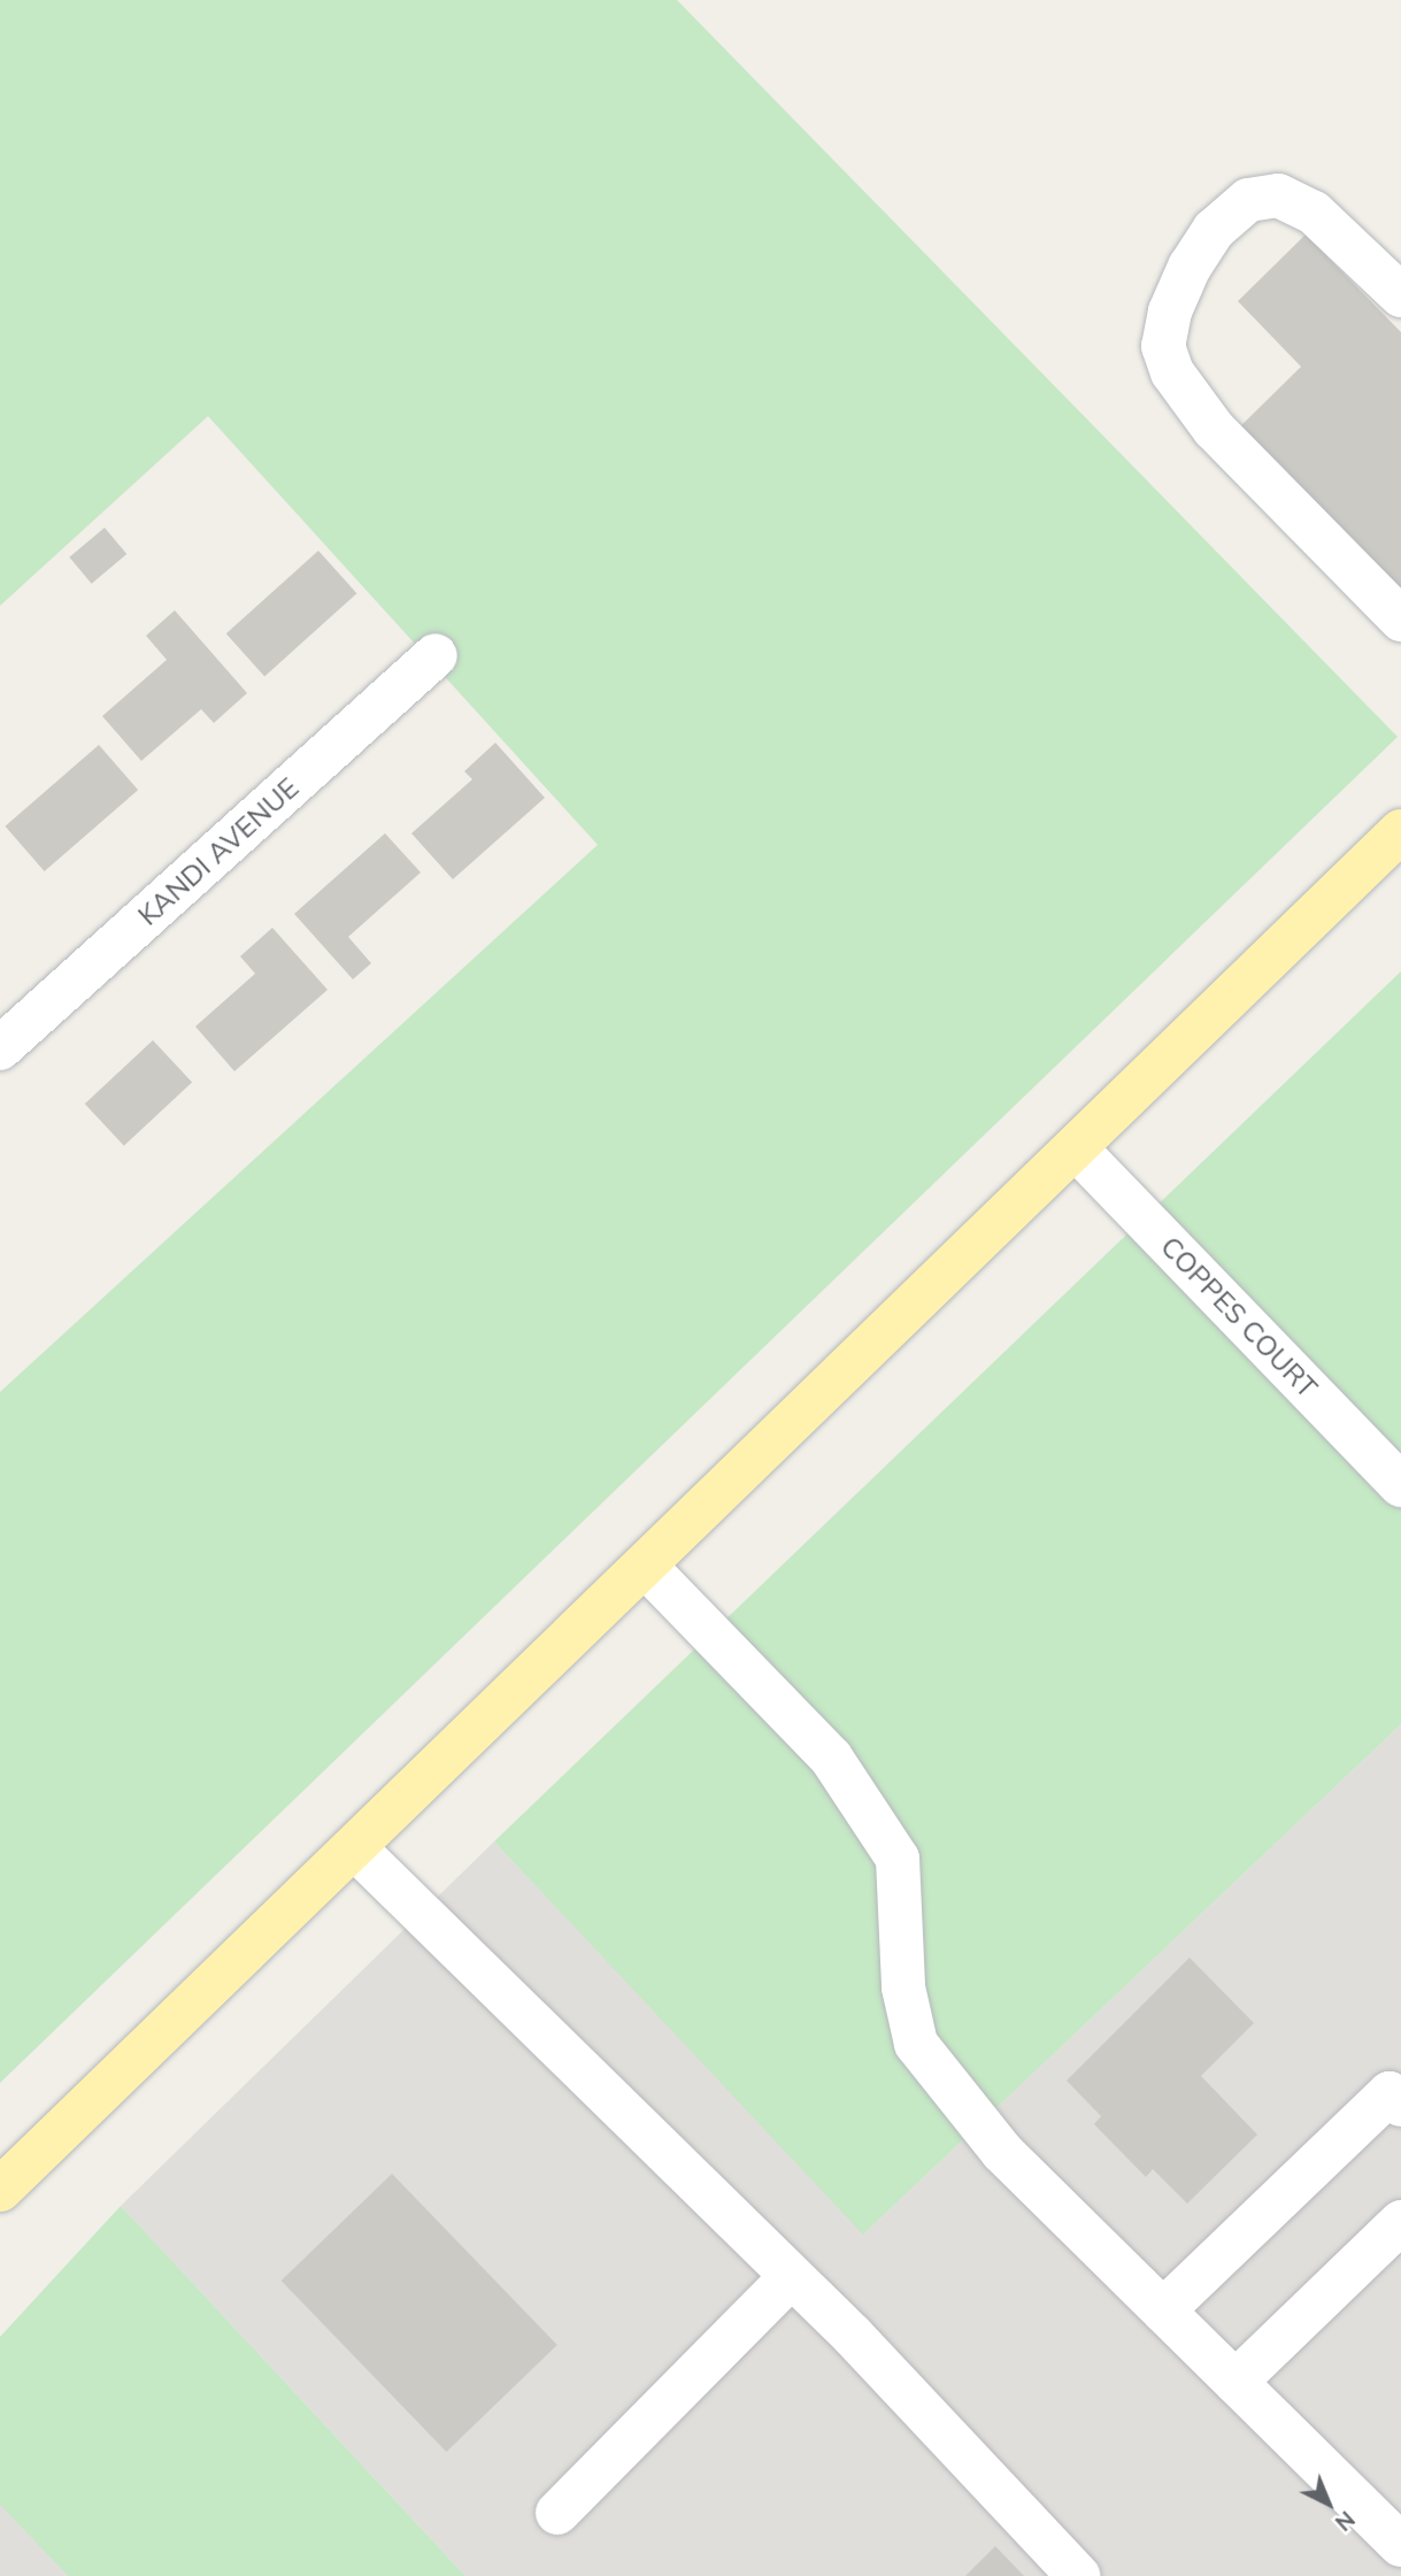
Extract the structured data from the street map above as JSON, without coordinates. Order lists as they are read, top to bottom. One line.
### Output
{"streets":{"street":["KANDI AVENUE","COPPES COURT"]},"north":"bottom right"}
